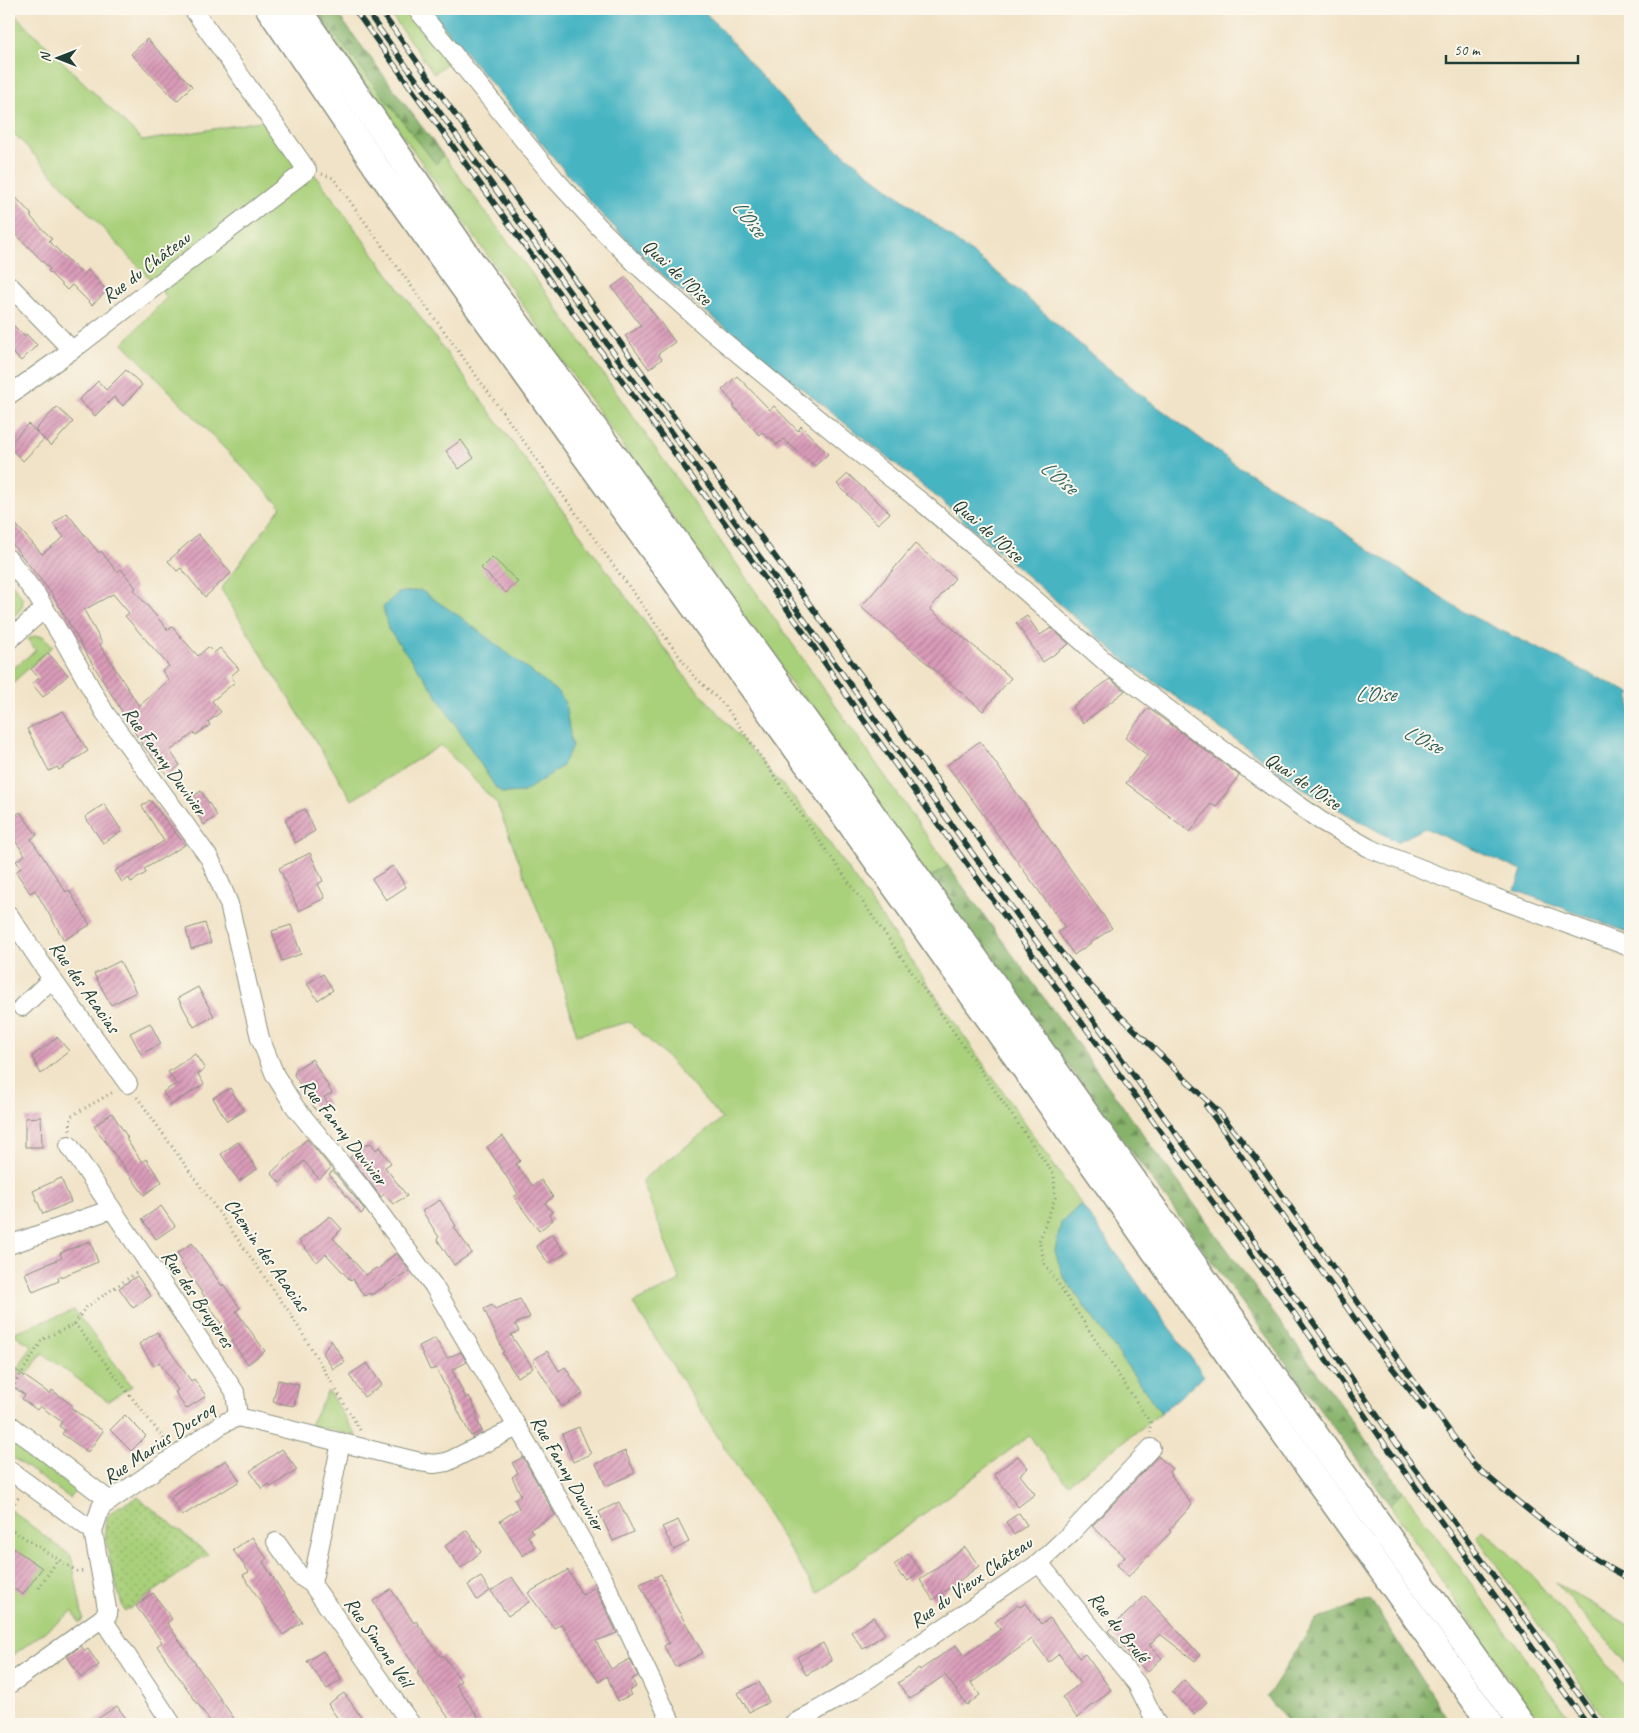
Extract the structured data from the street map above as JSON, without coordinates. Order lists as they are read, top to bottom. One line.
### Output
{"streets":{"street":["Rue du Château","Quai de l'Oise","Rue Fanny Duvivier","Rue des Acacias","Rue des Bruyères","Rue Marius Ducroq","Rue du Vieux Château","Rue du Brulé","Rue Simone Veil"],"path":["Chemin des Acacias"]},"crossings":[["Rue Fanny Duvivier","Rue Marius Ducroq"],["Rue des Acacias","Chemin des Acacias"],["Chemin des Acacias","Rue Marius Ducroq"],["Rue des Bruyères","Rue Marius Ducroq"],["Rue du Vieux Château","Rue du Brulé"]],"water":["L'Oise","L’Oise"],"scale_bar":"50 m","north":"left"}
